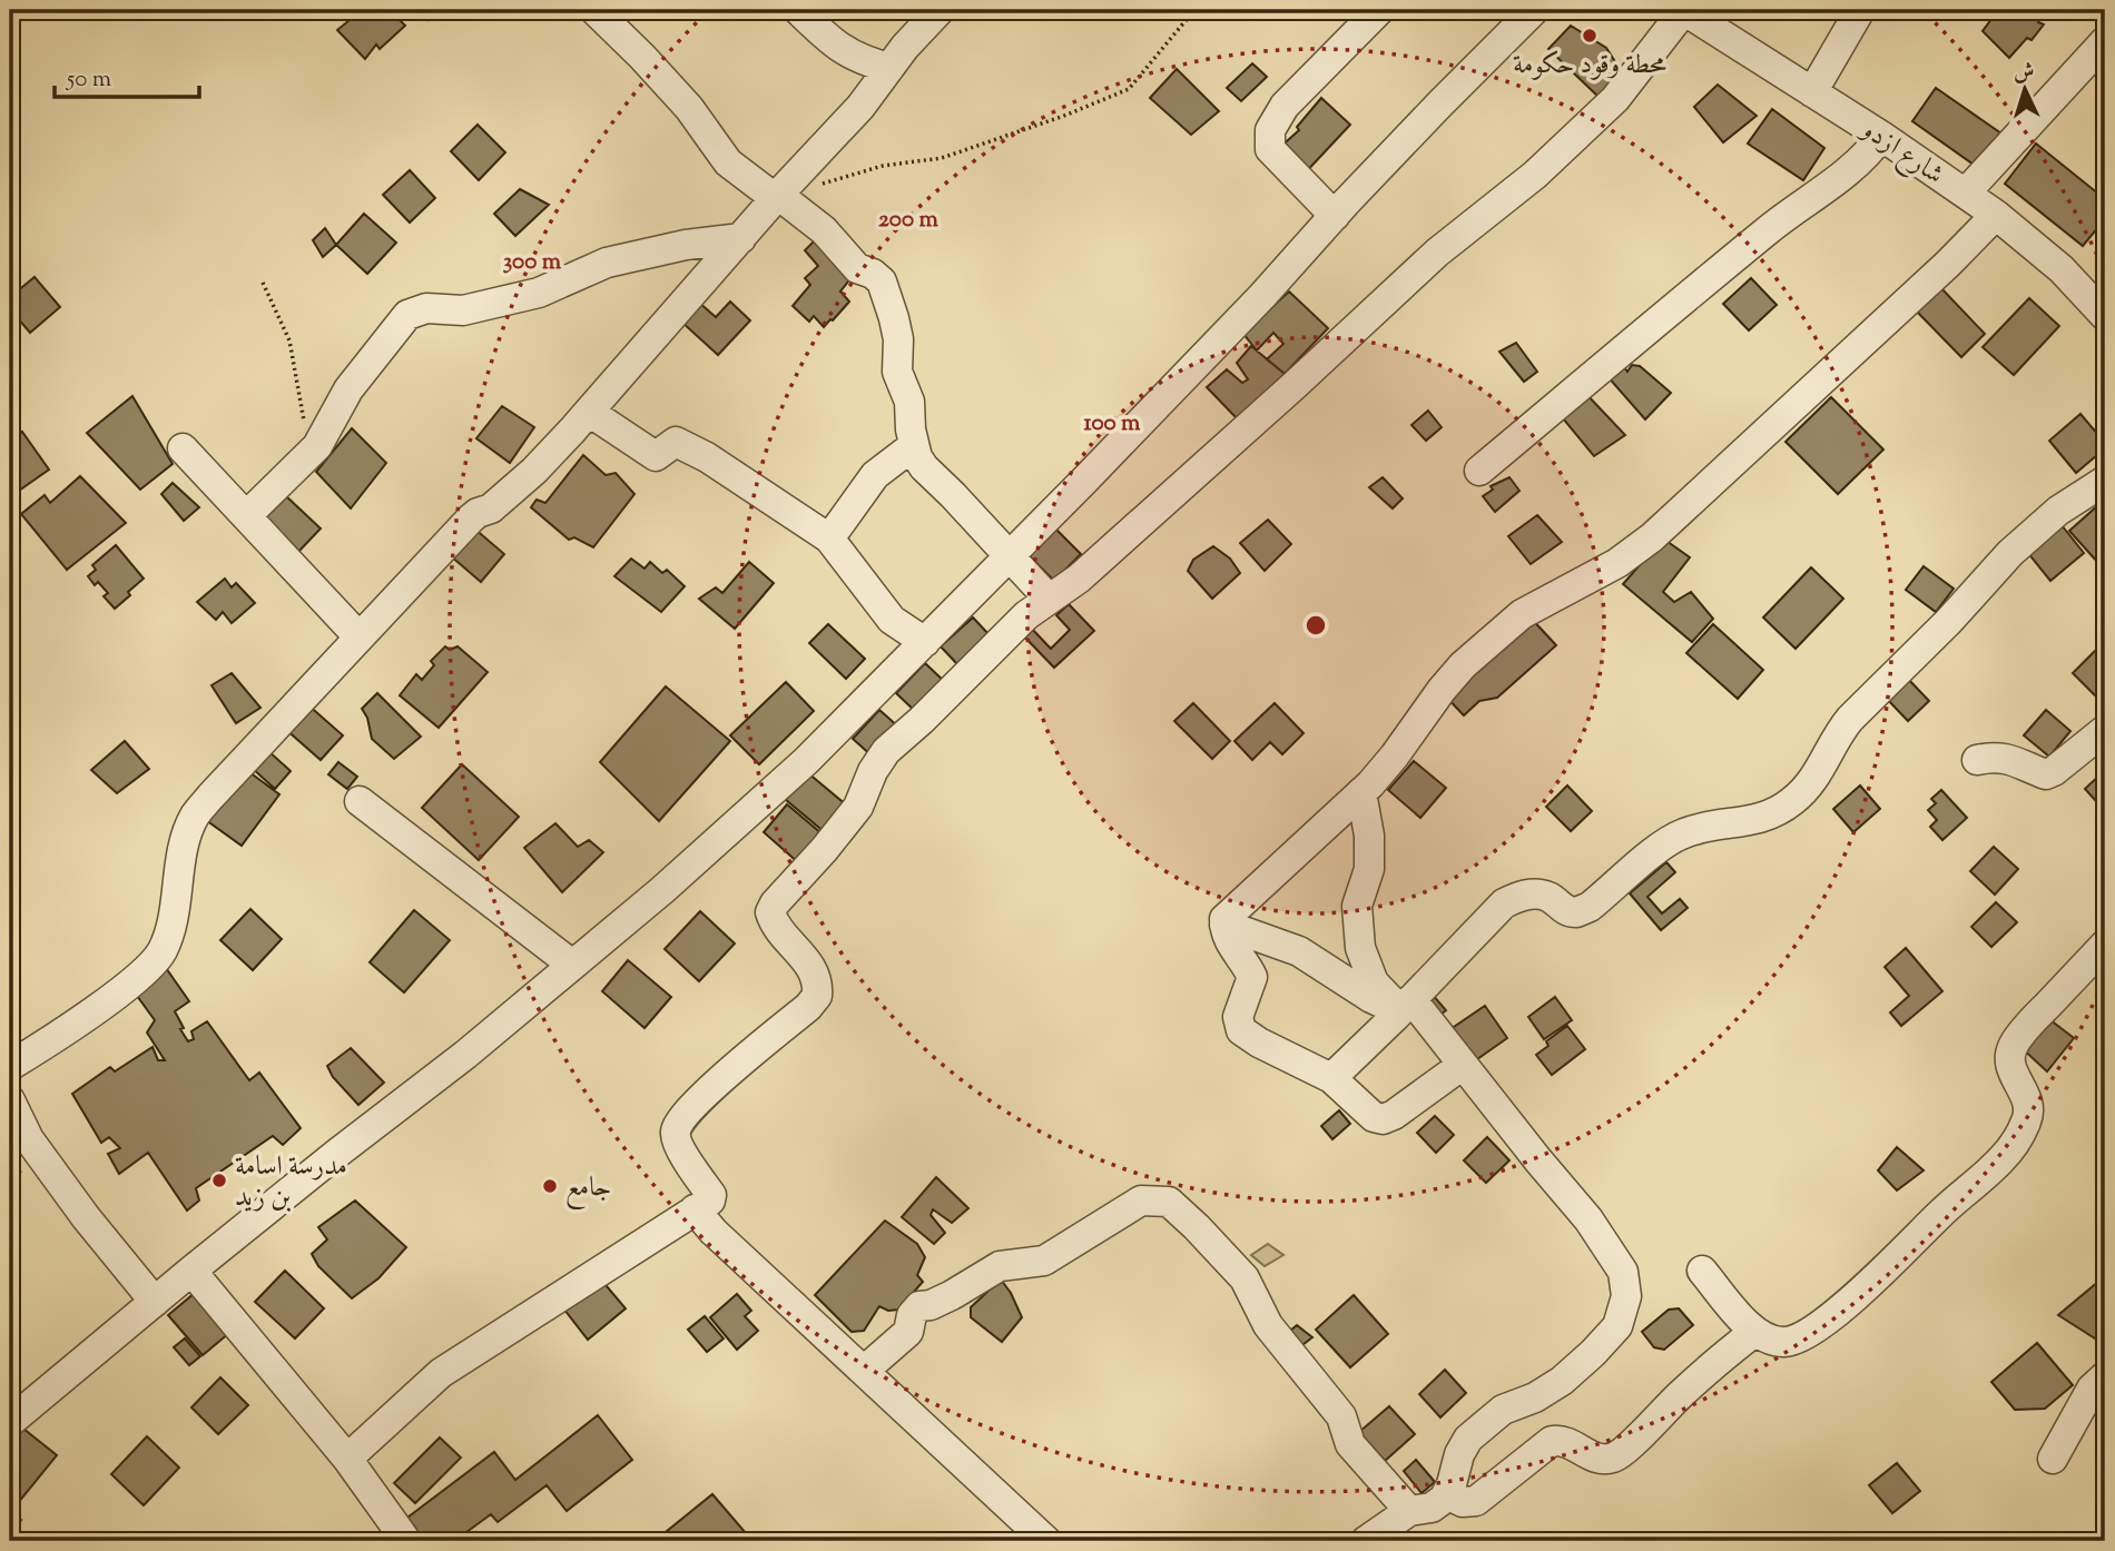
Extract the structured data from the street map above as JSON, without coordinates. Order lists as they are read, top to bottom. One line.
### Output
{"streets":{"street":["شارع ازدو"]},"places":["محطة وقود حكومة","مدرسة اسامة بن زيد","جامع"],"scale_bar":"50 m","north":"top","rings":["200 m","300 m","100 m"]}
